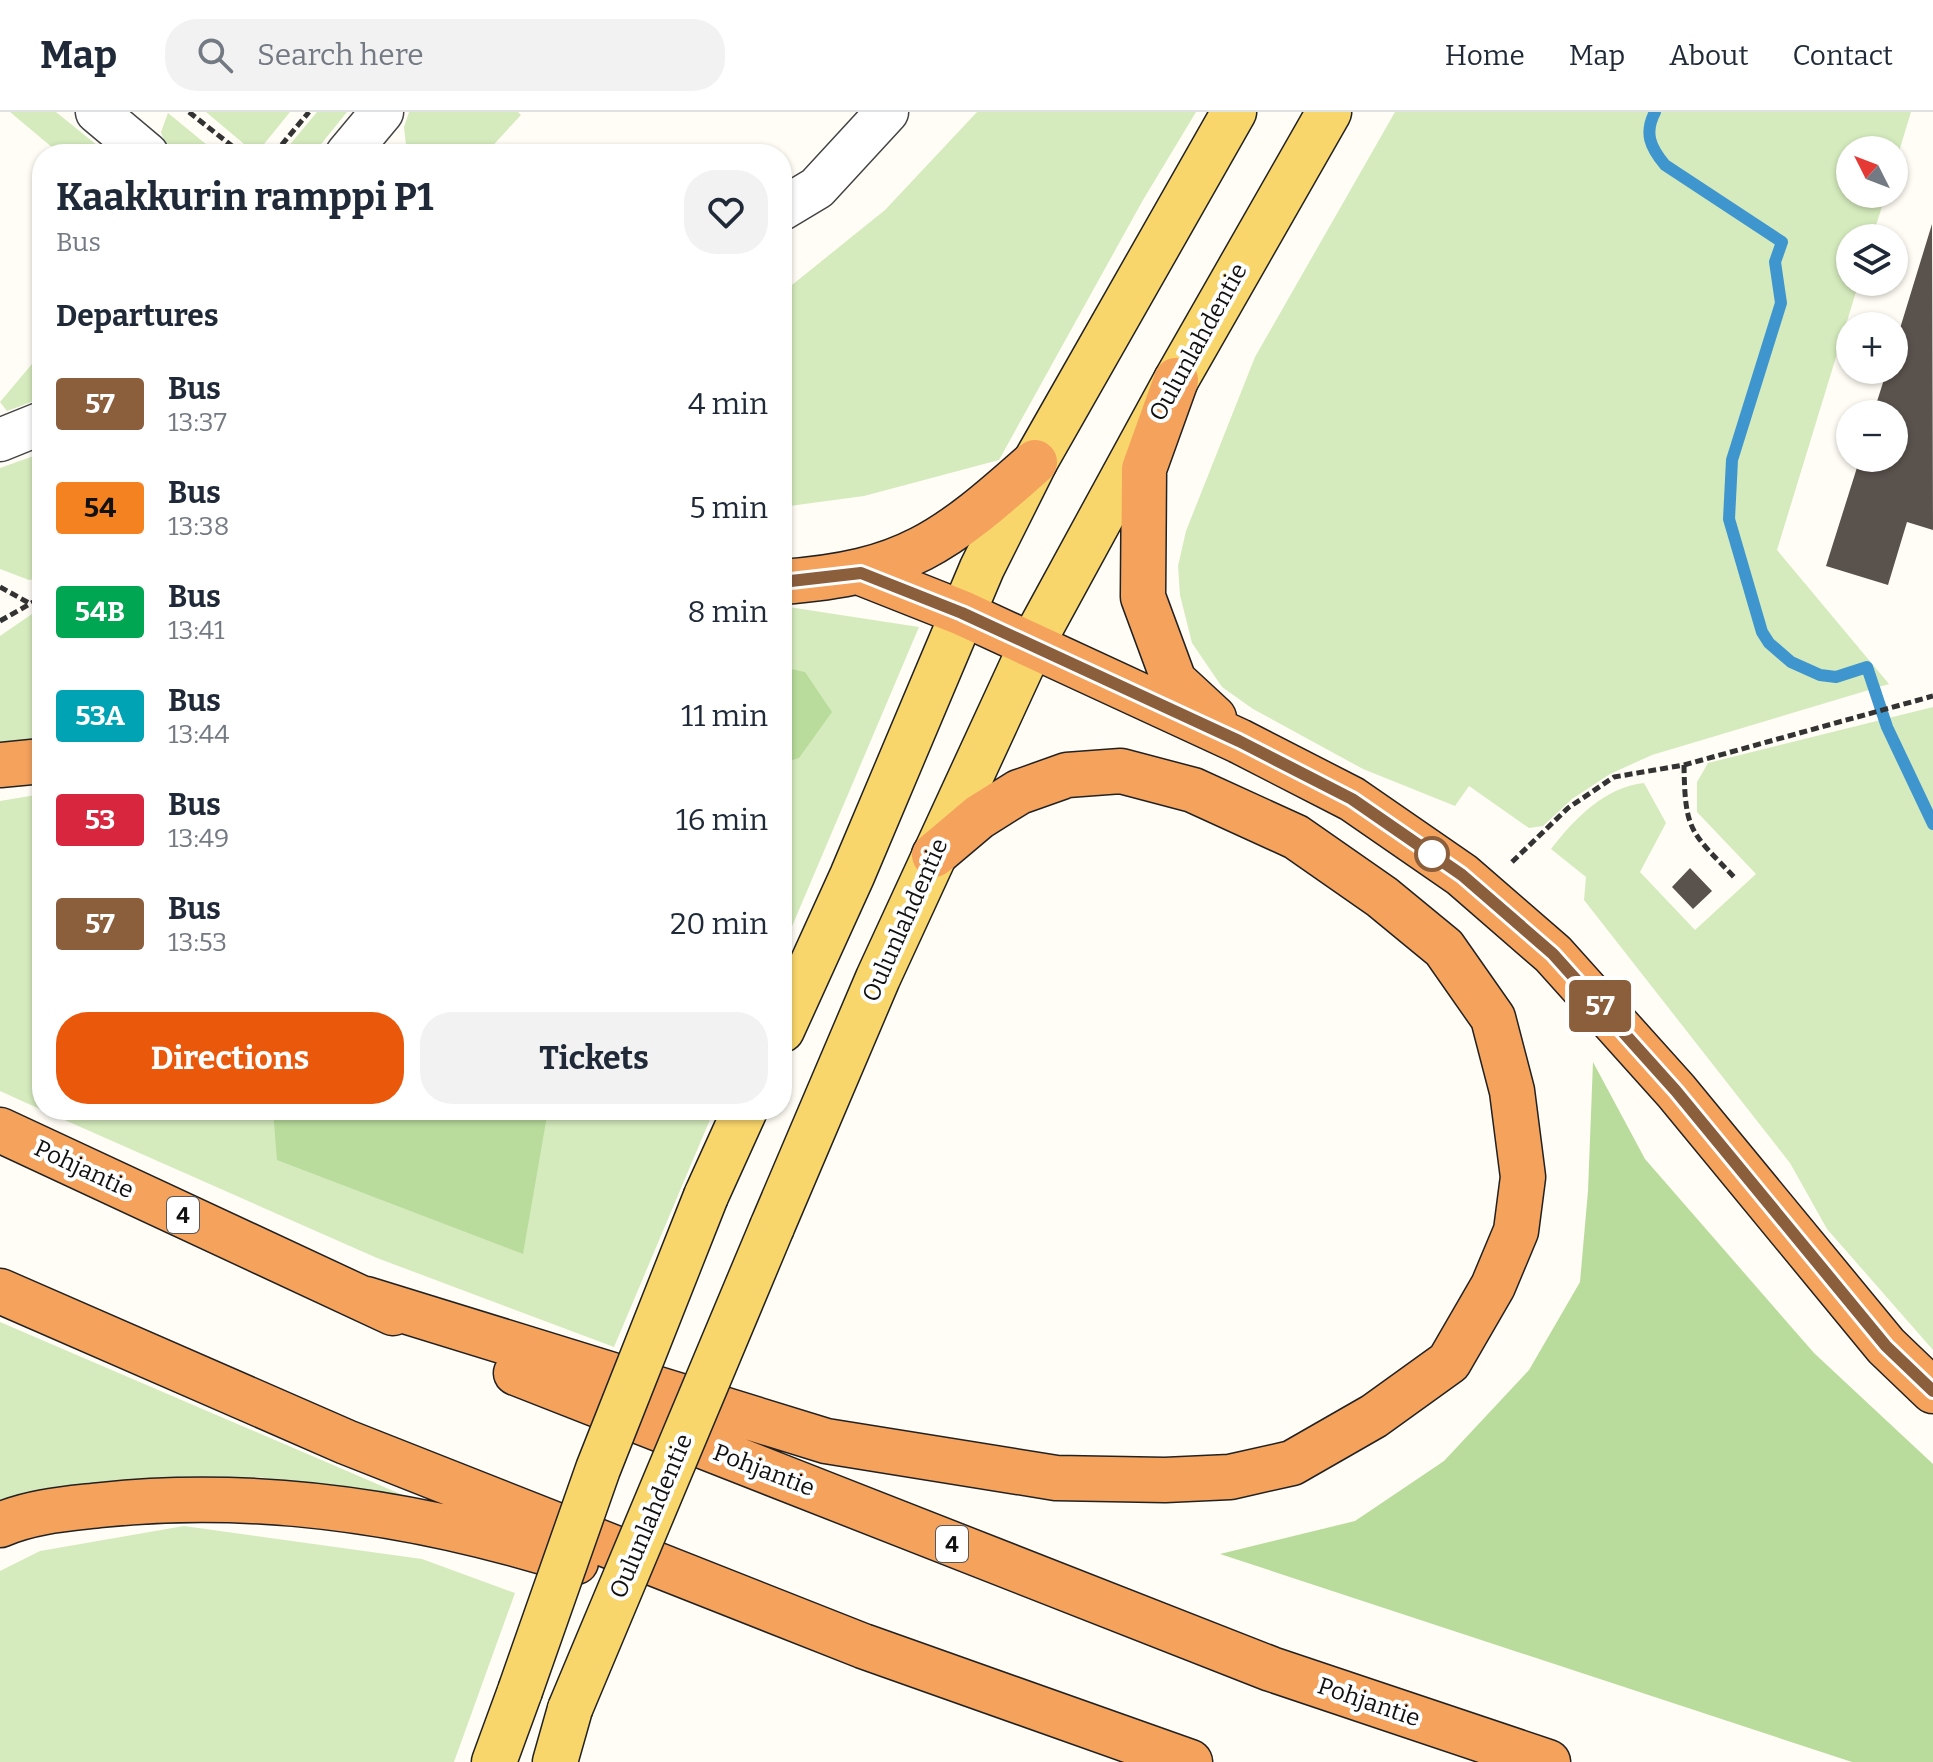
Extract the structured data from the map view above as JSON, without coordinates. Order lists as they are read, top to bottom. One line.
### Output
{"streets":{"highway":["Pohjantie","4"],"main road":["Oulunlahdentie"]},"lines":["bus line 57"],"north":"top left","page":{"header":"Map","search":"Search here","nav":["Home","Map","About","Contact"],"on_map":"57","map_buttons":["+","−"],"heading":[["Kaakkurin ramppi P1","Bus"],"Departures"],"list":[{"mark":"57","name":"Bus","note":"13:37","value":"4 min"},{"mark":"54","name":"Bus","note":"13:38","value":"5 min"},{"mark":"54B","name":"Bus","note":"13:41","value":"8 min"},{"mark":"53A","name":"Bus","note":"13:44","value":"11 min"},{"mark":"53","name":"Bus","note":"13:49","value":"16 min"},{"mark":"57","name":"Bus","note":"13:53","value":"20 min"}],"buttons":["Directions","Tickets"]}}
